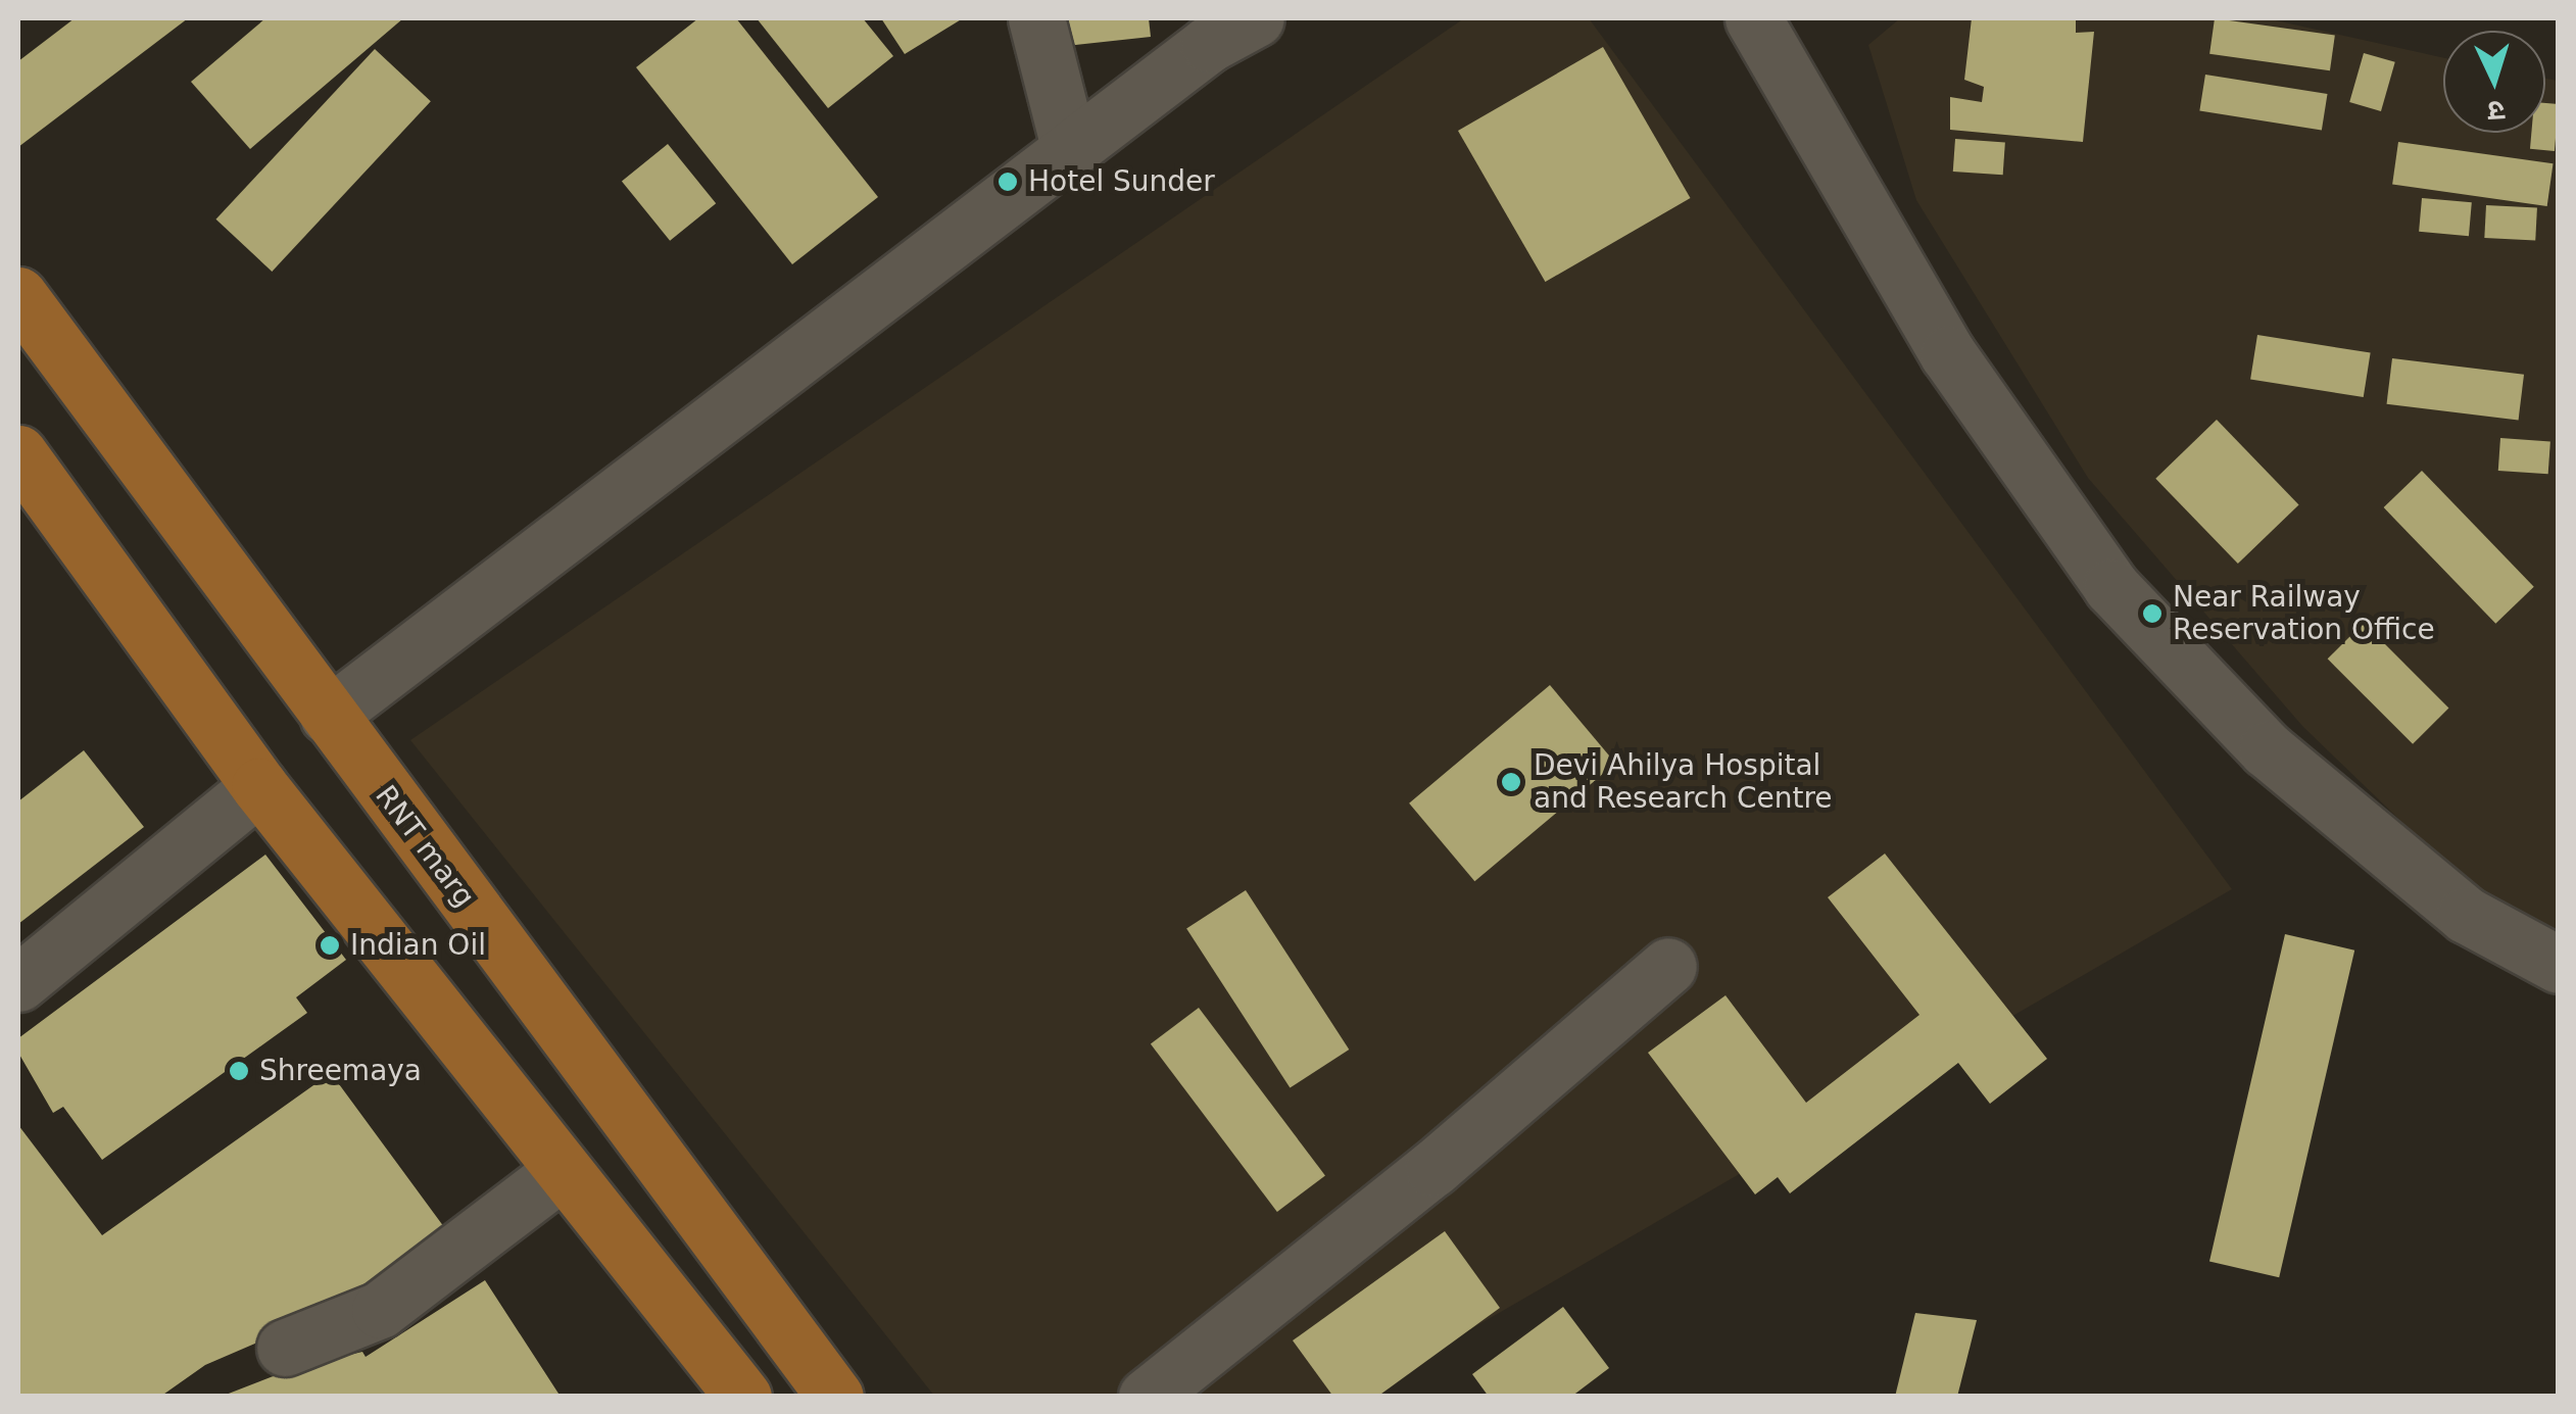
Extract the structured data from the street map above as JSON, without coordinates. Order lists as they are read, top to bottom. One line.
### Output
{"streets":{"main road":["RNT marg"]},"places":["Hotel Sunder","Near Railway Reservation Office","Devi Ahilya Hospital and Research Centre","Indian Oil","Shreemaya"],"north":"bottom"}
